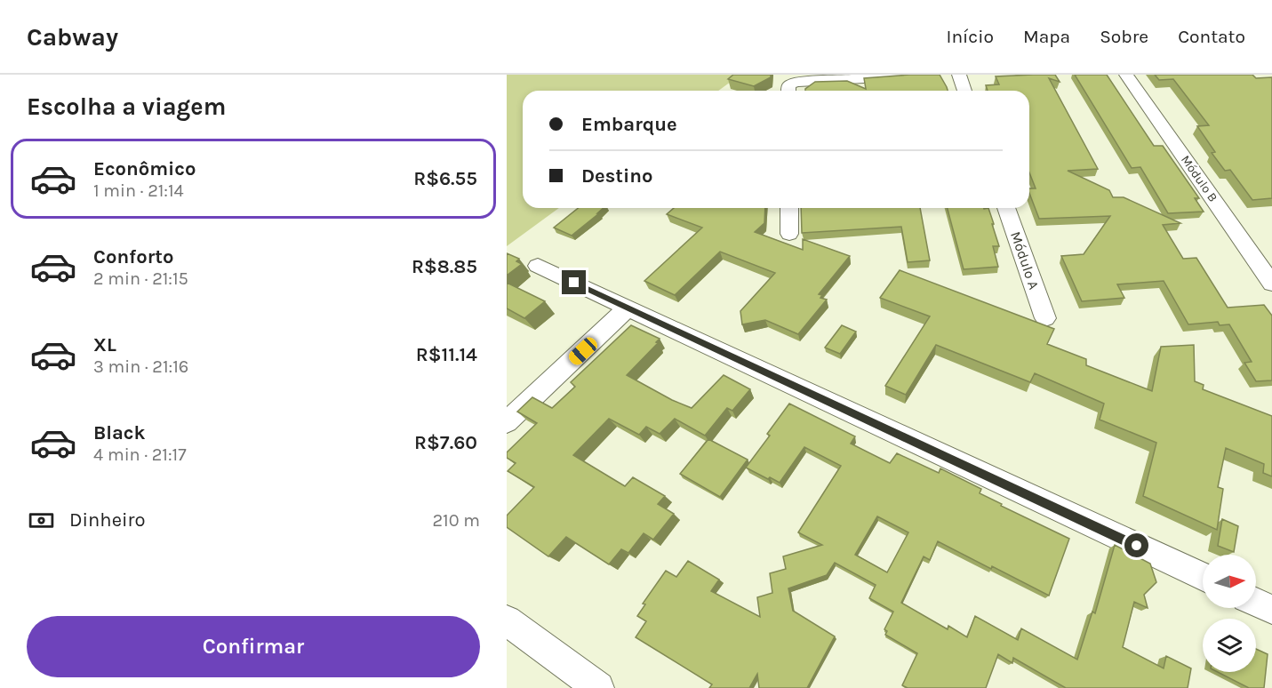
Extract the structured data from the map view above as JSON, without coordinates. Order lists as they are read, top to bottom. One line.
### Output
{"streets":{"street":["Módulo B","Módulo A"]},"north":"right","page":{"header":"Cabway","nav":["Início","Mapa","Sobre","Contato"],"heading":"Escolha a viagem","banner":["Embarque","Destino"],"list":[{"name":"Econômico","note":"1 min · 21:14","value":"R$6.55"},{"name":"Conforto","note":"2 min · 21:15","value":"R$8.85"},{"name":"XL","note":"3 min · 21:16","value":"R$11.14"},{"name":"Black","note":"4 min · 21:17","value":"R$7.60"}],"pay":["Dinheiro","210 m"],"buttons":"Confirmar"}}
